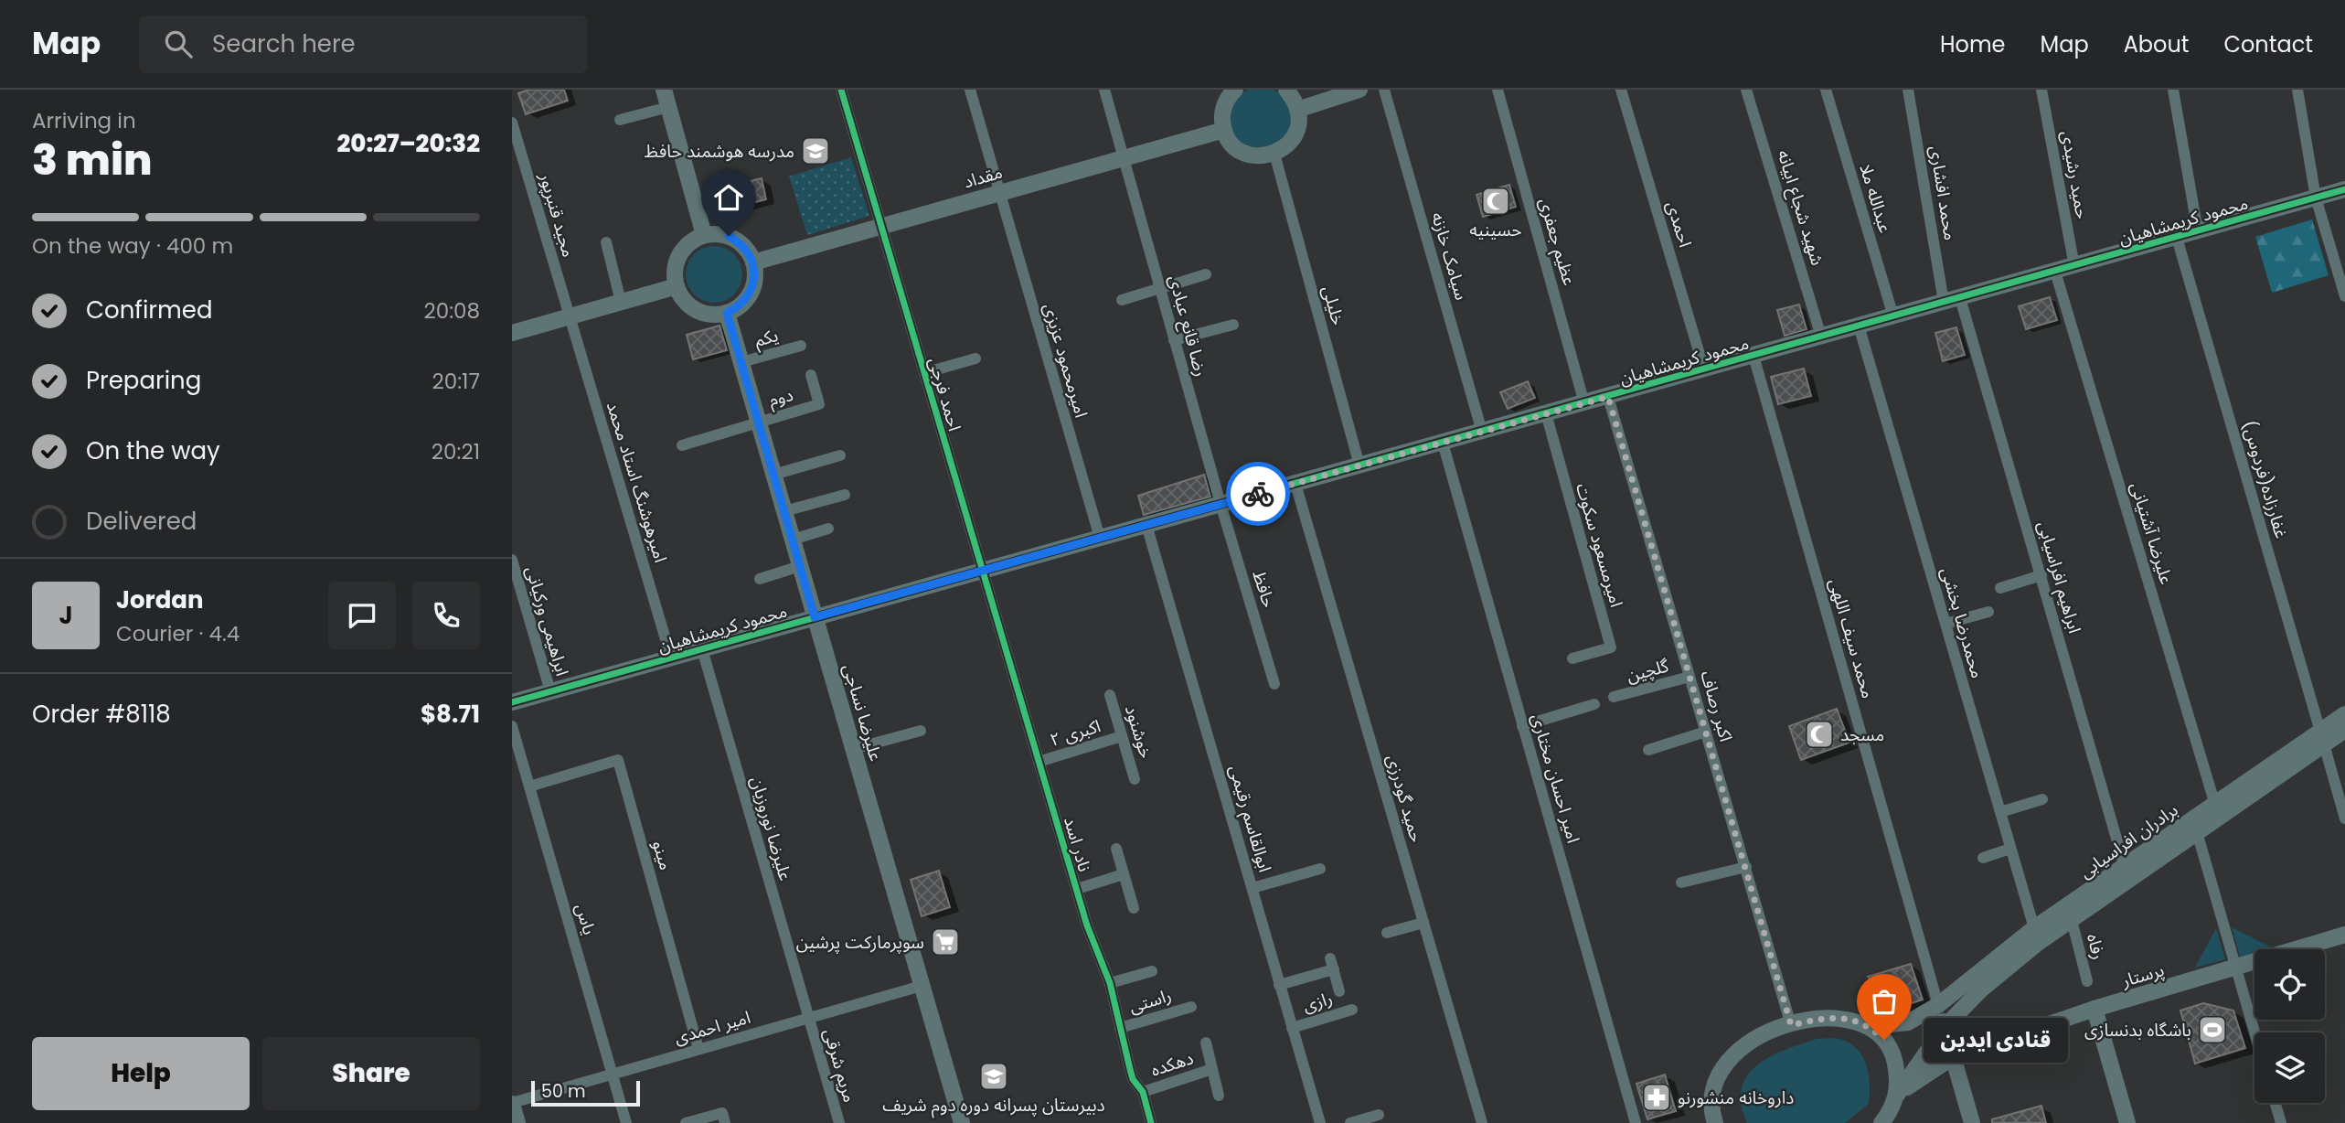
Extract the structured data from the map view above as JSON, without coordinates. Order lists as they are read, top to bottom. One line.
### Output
{"streets":{"street":["حمید رشیدی","مقداد","محمد افشاری","عبدالله ملا","شهید شجاع ابیانه","مجید قنبرپور","محمود کریمشاهیان","احمدی","عظیم جعفری","سیامک خازنه","خلیلی","رضا قانع عبادی","یکم","امیرمحمود عزیزی","احمد فرجی","دوم","غفارزاده(فردوس)","امیرهوشنگ استاد محمد","علیرضا آشتیانی","امیرمسعود سکوت","ابراهیم افراسیابی","حافظ","ابراهیمی ورکیانی","محمدرضا بخشی","محمد سیف اللهی","گلچین","اکبر رصاف","علیرضا نساجی","خوشنود","اکبری ۲","امیر احسان مختاری","حمید گودرزی","ابوالقاسم رقیمی","علیرضا نوروزیان","برادران افراسیابی","نادر اسد","مینو","یاس","رفاه","پرستار","راستی","رازی","امیر احمدی","دهکده","مریم شرقی"]},"crossings":[["حمید رشیدی","محمود کریمشاهیان"],["مقداد","رضا قانع عبادی"],["مقداد","امیرمحمود عزیزی"],["مقداد","احمد فرجی"],["مقداد","علیرضا نساجی"],["محمد افشاری","محمود کریمشاهیان"],["عبدالله ملا","محمود کریمشاهیان"],["شهید شجاع ابیانه","محمود کریمشاهیان"],["مجید قنبرپور","امیرهوشنگ استاد محمد"],["محمود کریمشاهیان","احمدی"],["محمود کریمشاهیان","عظیم جعفری"],["محمود کریمشاهیان","سیامک خازنه"],["محمود کریمشاهیان","خلیلی"],["محمود کریمشاهیان","رضا قانع عبادی"],["محمود کریمشاهیان","امیرمحمود عزیزی"],["محمود کریمشاهیان","احمد فرجی"],["محمود کریمشاهیان","غفارزاده(فردوس)"],["محمود کریمشاهیان","امیرهوشنگ استاد محمد"],["محمود کریمشاهیان","علیرضا آشتیانی"],["محمود کریمشاهیان","امیرمسعود سکوت"],["محمود کریمشاهیان","ابراهیم افراسیابی"],["محمود کریمشاهیان","حافظ"],["محمود کریمشاهیان","ابراهیمی ورکیانی"],["محمود کریمشاهیان","محمدرضا بخشی"],["محمود کریمشاهیان","محمد سیف اللهی"],["محمود کریمشاهیان","اکبر رصاف"],["محمود کریمشاهیان","علیرضا نساجی"],["محمود کریمشاهیان","امیر احسان مختاری"],["محمود کریمشاهیان","حمید گودرزی"],["محمود کریمشاهیان","ابوالقاسم رقیمی"],["محمود کریمشاهیان","علیرضا نوروزیان"],["محمود کریمشاهیان","نادر اسد"],["رضا قانع عبادی","حافظ"],["یکم","علیرضا نساجی"],["احمد فرجی","نادر اسد"],["دوم","علیرضا نساجی"],["غفارزاده(فردوس)","برادران افراسیابی"],["علیرضا آشتیانی","برادران افراسیابی"],["ابراهیم افراسیابی","برادران افراسیابی"],["محمدرضا بخشی","برادران افراسیابی"],["محمد سیف اللهی","برادران افراسیابی"],["گلچین","اکبر رصاف"],["اکبر رصاف","برادران افراسیابی"],["علیرضا نساجی","امیر احمدی"],["خوشنود","اکبری ۲"],["اکبری ۲","نادر اسد"],["ابوالقاسم رقیمی","رازی"],["علیرضا نوروزیان","امیر احمدی"],["علیرضا نوروزیان","مریم شرقی"],["برادران افراسیابی","رفاه"],["برادران افراسیابی","پرستار"],["نادر اسد","راستی"],["نادر اسد","دهکده"],["مینو","یاس"],["مینو","امیر احمدی"],["یاس","امیر احمدی"],["امیر احمدی","مریم شرقی"]],"places":{"school or university":["مدرسه هوشمند حافظ","دبیرستان پسرانه دوره دوم شریف"],"mosque":["حسینیه","مسجد"],"supermarket":["سوپرمارکت پرشین"],"sports":["باشگاه بدنسازی"],"other":["قنادی ایدین"],"pharmacy":["داروخانه منشورنو"]},"scale_bar":"50 m","page":{"header":"Map","search":"Search here","nav":["Home","Map","About","Contact"],"heading":["3 min","Arriving in","20:27–20:32"],"panel":["Jordan","Courier · 4.4","Order #8118","$8.71"],"bar":"On the way · 400 m","list":[["Confirmed","20:08"],["Preparing","20:17"],["On the way","20:21"],"Delivered"],"round":"J","bubble":"قنادی ایدین","buttons":["Help","Share"],"scale":"50 m"}}
